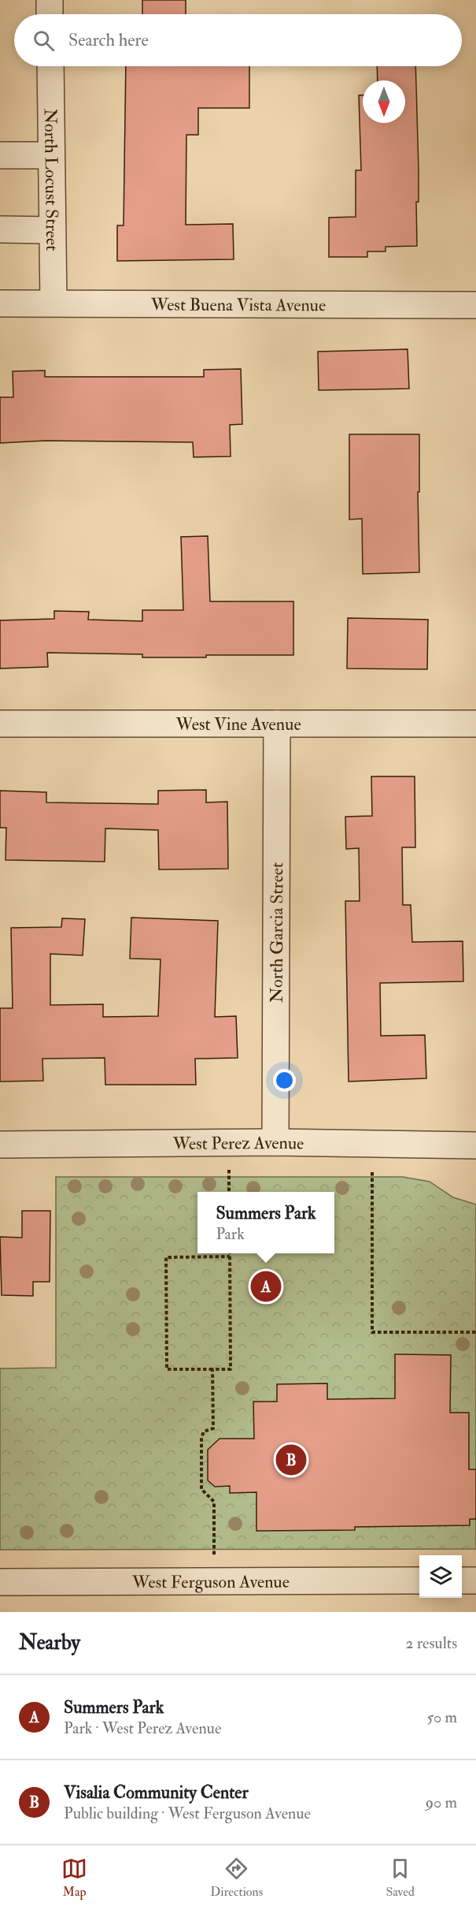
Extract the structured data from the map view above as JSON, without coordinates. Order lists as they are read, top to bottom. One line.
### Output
{"streets":{"street":["North Locust Street","West Buena Vista Avenue","West Vine Avenue","North Garcia Street","West Perez Avenue","West Ferguson Avenue"]},"crossings":[["North Locust Street","West Buena Vista Avenue"],["West Vine Avenue","North Garcia Street"],["North Garcia Street","West Perez Avenue"]],"north":"bottom","page":{"search":"Search here","popup":["Summers Park","Park"],"pins":["A","B"],"heading":["Nearby","2 results"],"list":[{"mark":"A","name":"Summers Park","note":"Park · West Perez Avenue","value":"50 m"},{"mark":"B","name":"Visalia Community Center","note":"Public building · West Ferguson Avenue","value":"90 m"}],"nav":["Map","Directions","Saved"]}}
